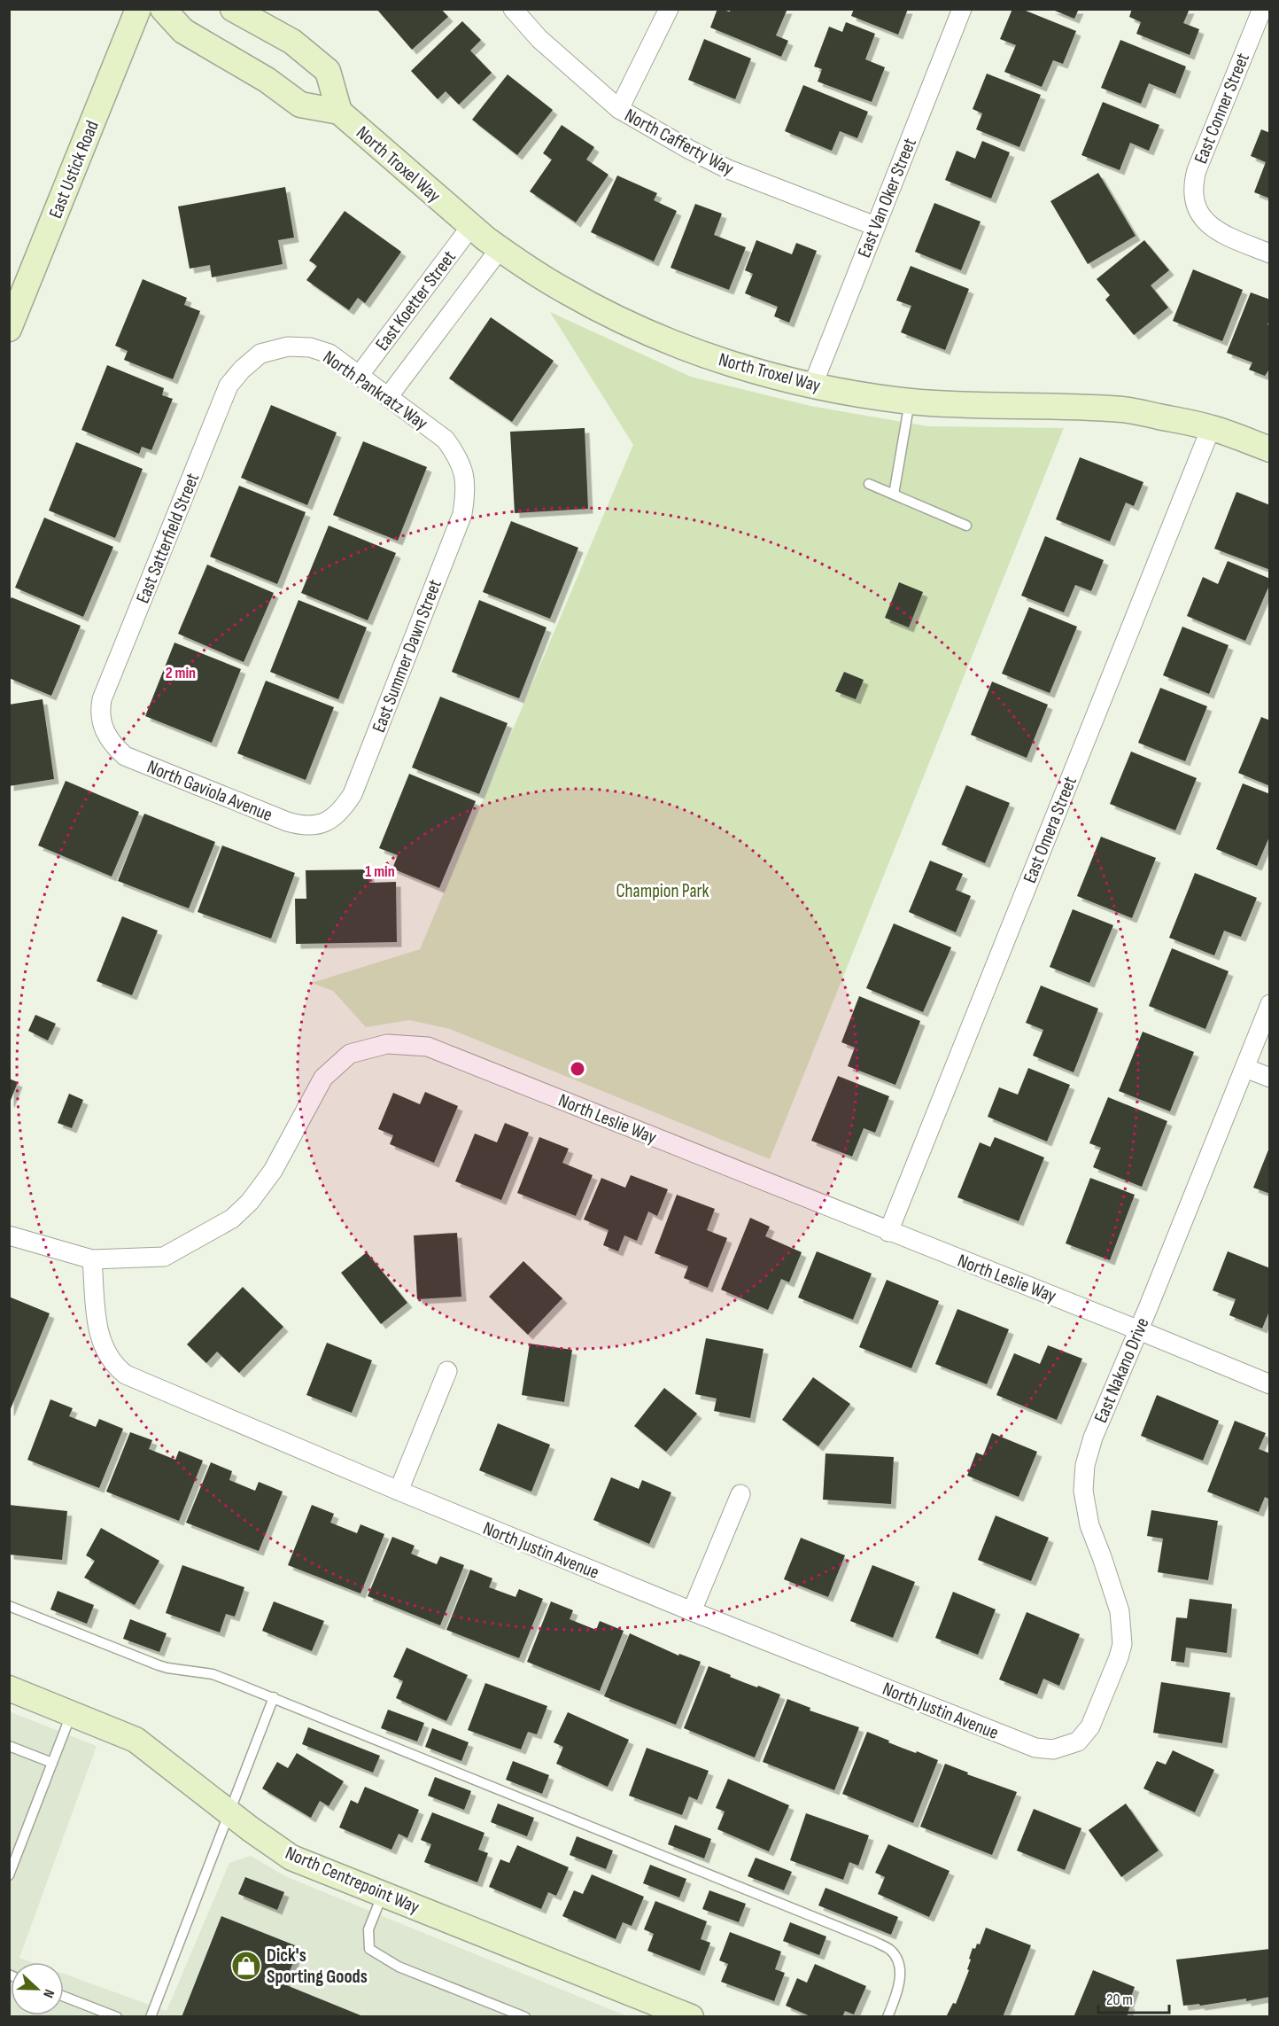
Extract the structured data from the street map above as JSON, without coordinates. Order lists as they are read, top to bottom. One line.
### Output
{"streets":{"street":["East Conner Street","North Cafferty Way","North Troxel Way","East Ustick Road","East Van Oker Street","East Koetter Street","North Pankratz Way","East Satterfield Street","East Summer Dawn Street","North Gaviola Avenue","East Omera Street","North Leslie Way","East Nakano Drive","North Justin Avenue","North Centrepoint Way"]},"crossings":[["North Cafferty Way","East Van Oker Street"],["North Troxel Way","East Van Oker Street"],["North Troxel Way","East Koetter Street"],["North Troxel Way","East Omera Street"],["East Koetter Street","North Pankratz Way"],["North Pankratz Way","East Satterfield Street"],["North Pankratz Way","East Summer Dawn Street"],["East Satterfield Street","North Gaviola Avenue"],["East Summer Dawn Street","North Gaviola Avenue"],["East Omera Street","North Leslie Way"],["North Leslie Way","East Nakano Drive"],["North Leslie Way","North Justin Avenue"],["East Nakano Drive","North Justin Avenue"]],"parks":["Champion Park"],"places":{"shop":["Dick's Sporting Goods"]},"scale_bar":"20 m","north":"right","rings":["2 min","1 min"]}
